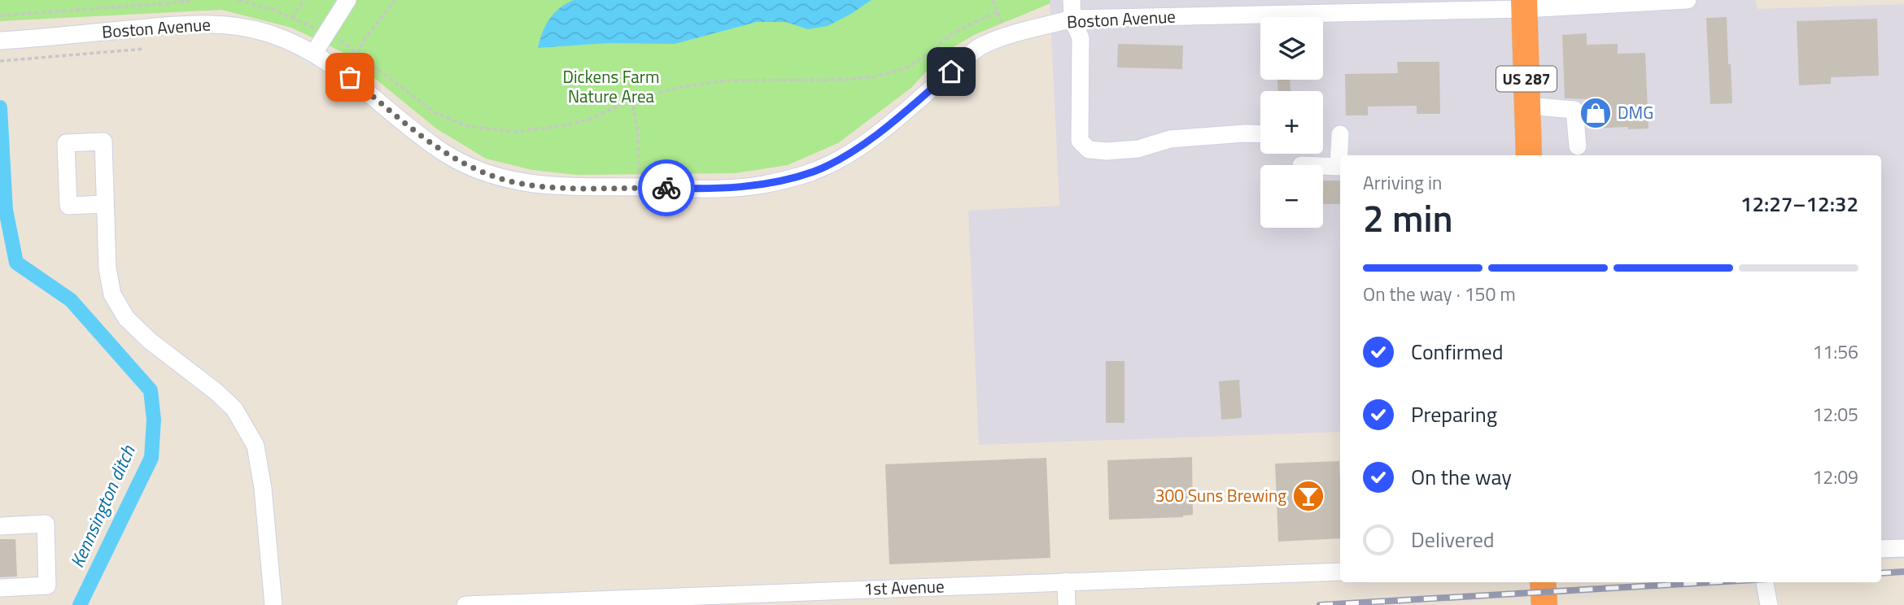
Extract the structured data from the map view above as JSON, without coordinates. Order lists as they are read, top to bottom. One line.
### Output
{"streets":{"highway":["US 287"],"street":["Boston Avenue","1st Avenue"]},"crossings":[["Boston Avenue","US 287"]],"water":["Kennsington ditch"],"parks":["Dickens Farm Nature Area"],"places":{"shop":["DMG"],"bar":["300 Suns Brewing"]},"page":{"map_buttons":["+","−"],"heading":["2 min","Arriving in","12:27–12:32"],"bar":"On the way · 150 m","list":[["Confirmed","11:56"],["Preparing","12:05"],["On the way","12:09"],"Delivered"]}}
